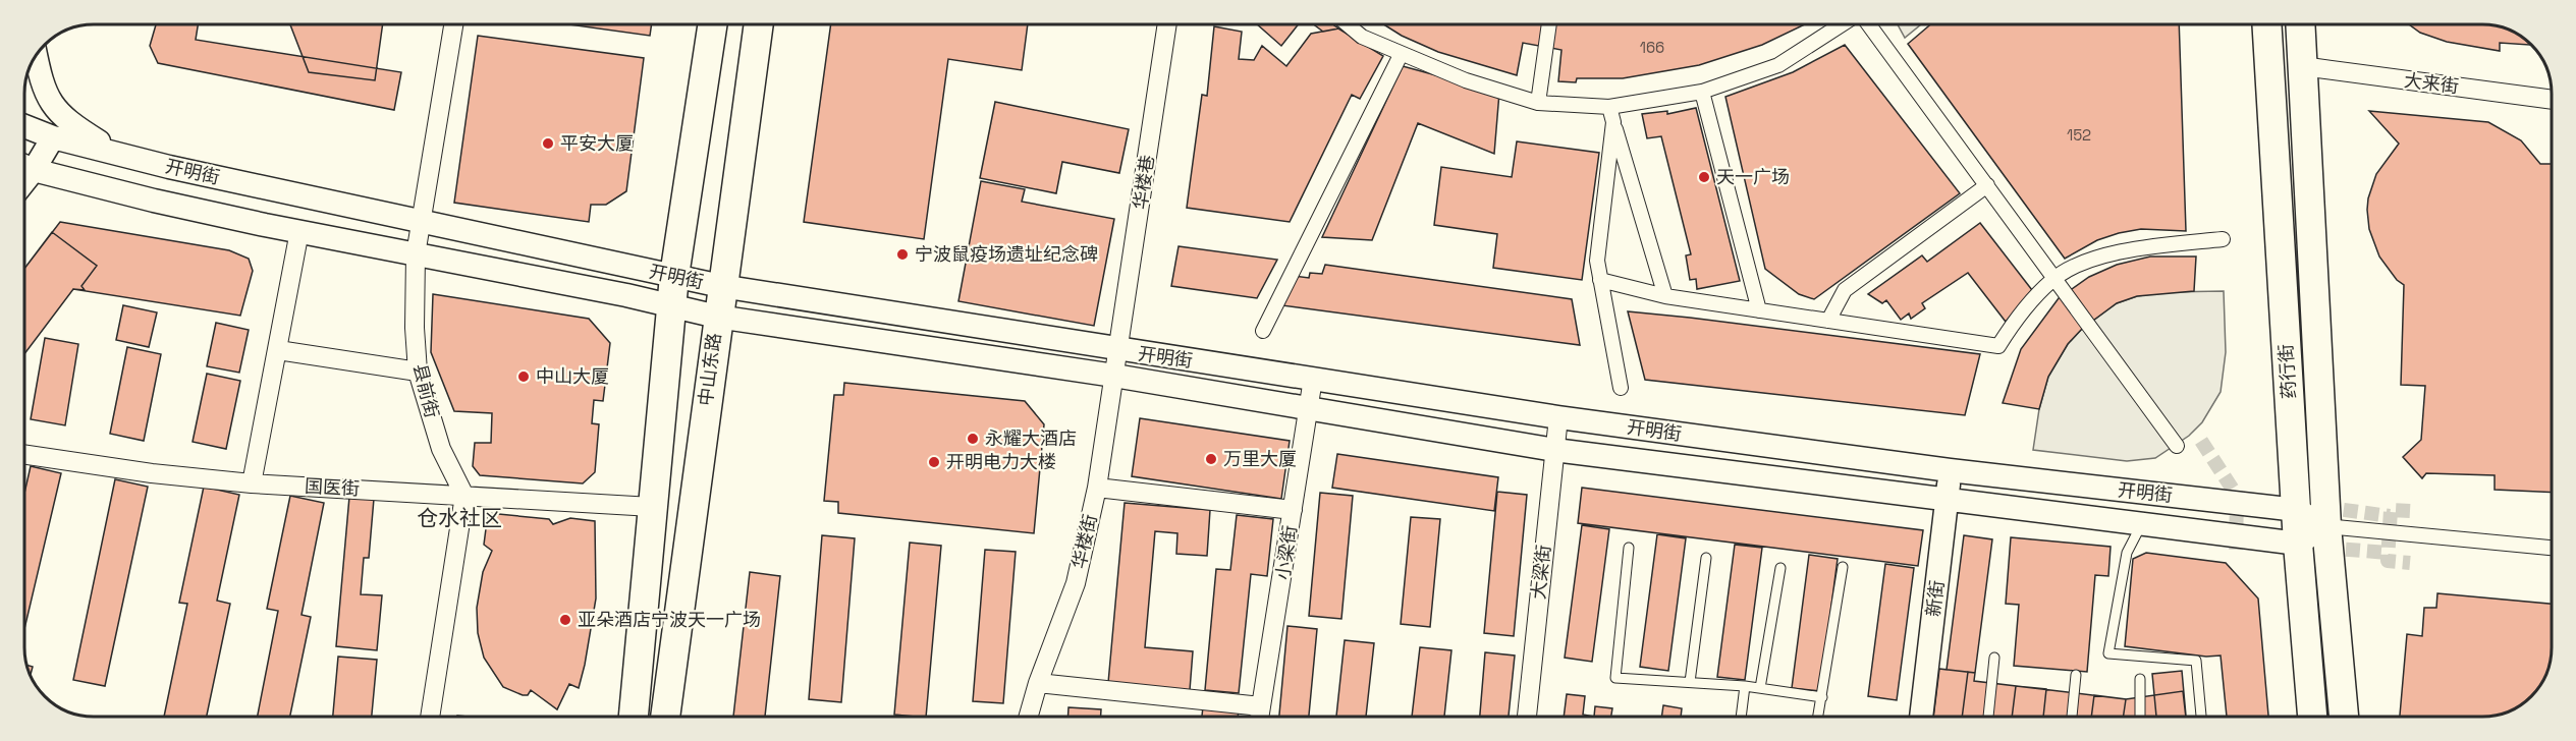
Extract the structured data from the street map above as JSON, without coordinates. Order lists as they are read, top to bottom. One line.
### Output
{"streets":{"main road":["中山东路","药行街"],"street":["大来街","开明街","华楼巷","县前街","国医街","华楼街","小梁街","大梁街","新街"]},"crossings":[["大来街","药行街"],["开明街","华楼巷"],["开明街","中山东路"],["开明街","药行街"],["开明街","县前街"],["开明街","华楼街"],["开明街","小梁街"],["开明街","大梁街"],["开明街","新街"],["华楼巷","华楼街"],["县前街","国医街"]],"districts":["仓水社区"],"places":["平安大厦","天一广场","宁波鼠疫场遗址纪念碑","中山大厦","永耀大酒店","万里大厦","开明电力大楼","亚朵酒店宁波天一广场"],"house_numbers":["166","152"]}
